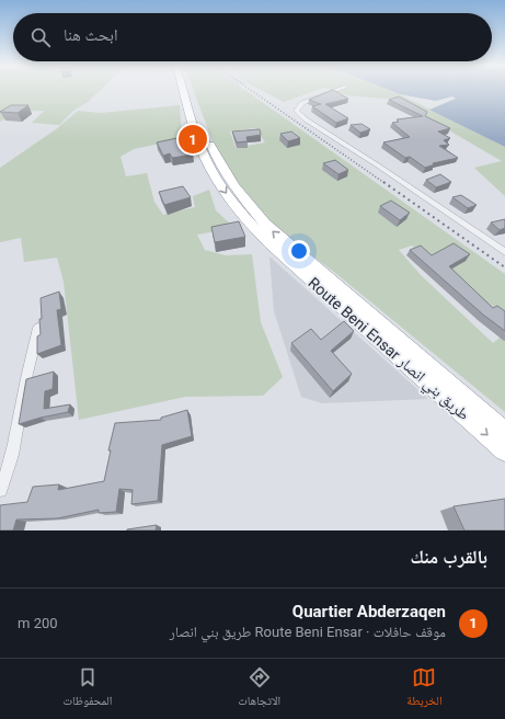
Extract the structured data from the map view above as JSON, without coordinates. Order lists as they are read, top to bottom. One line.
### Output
{"streets":{"highway":["Route Beni Ensar طريق بني انصار"]},"page":{"search":"ابحث هنا","pins":"1","heading":"بالقرب منك","list":[{"mark":"1","name":"Quartier Abderzaqen","note":"موقف حافلات · Route Beni Ensar طريق بني انصار","value":"200 m"}],"nav":["الخريطة","الاتجاهات","المحفوظات"]}}
